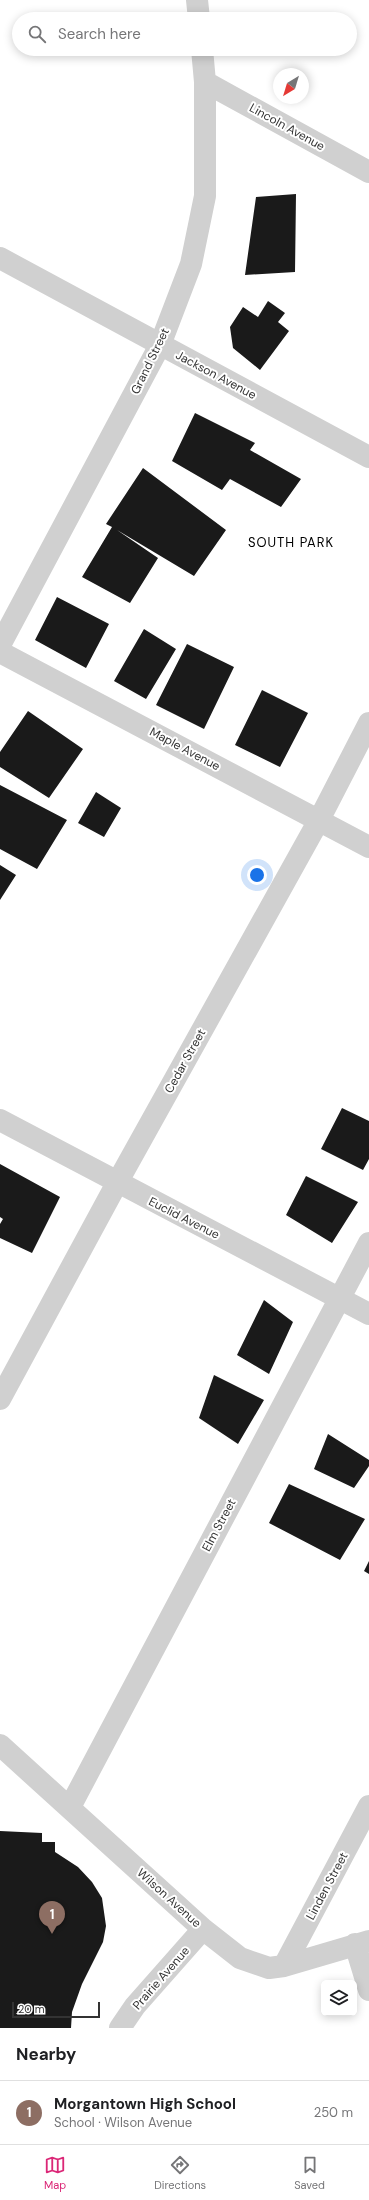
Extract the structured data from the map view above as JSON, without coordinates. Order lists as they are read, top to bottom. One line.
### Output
{"streets":{"street":["Lincoln Avenue","Grand Street","Jackson Avenue","Maple Avenue","Cedar Street","Euclid Avenue","Elm Street","Linden Street","Wilson Avenue","Prairie Avenue"]},"crossings":[["Lincoln Avenue","Grand Street"],["Grand Street","Jackson Avenue"],["Maple Avenue","Cedar Street"],["Cedar Street","Euclid Avenue"],["Euclid Avenue","Elm Street"],["Elm Street","Wilson Avenue"],["Linden Street","Wilson Avenue"],["Wilson Avenue","Prairie Avenue"]],"districts":["SOUTH PARK"],"scale_bar":"20 m","north":"bottom left","page":{"search":"Search here","pins":"1","scale":"20 m","heading":"Nearby","list":[{"mark":"1","name":"Morgantown High School","note":"School · Wilson Avenue","value":"250 m"}],"nav":["Map","Directions","Saved"]}}
